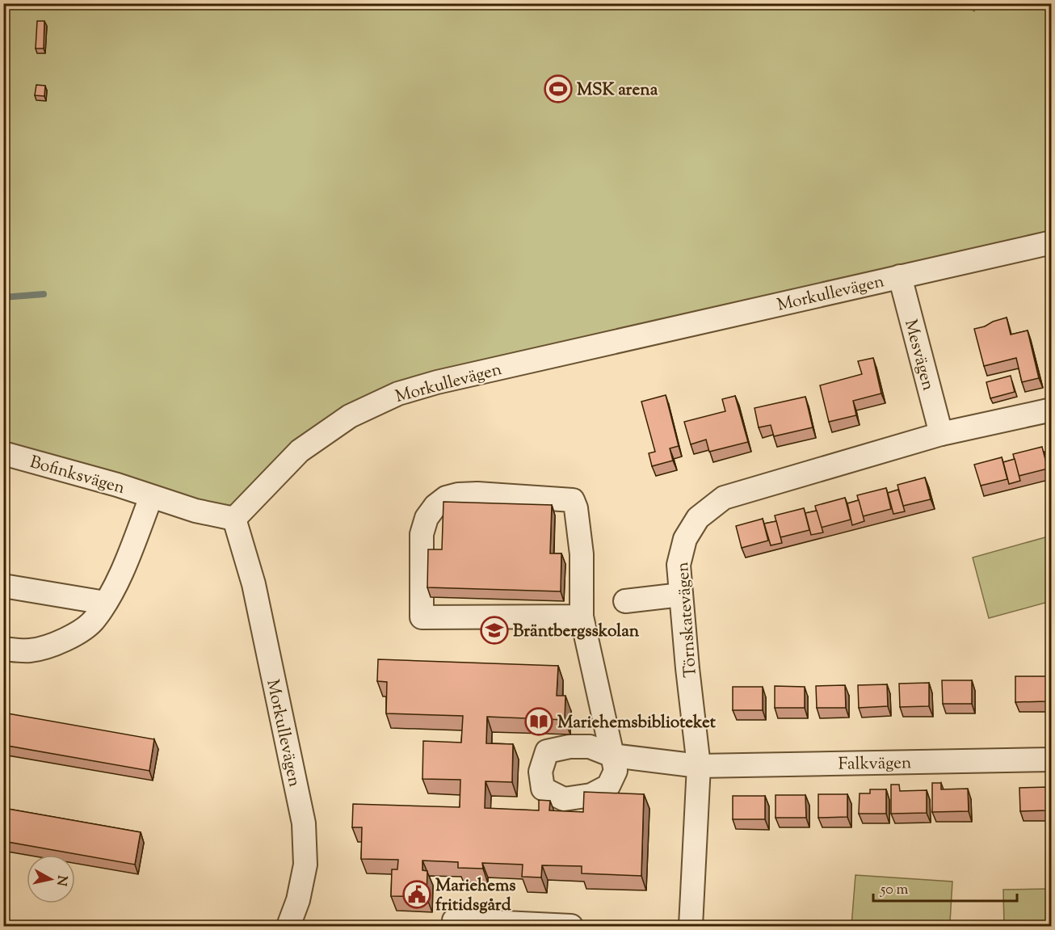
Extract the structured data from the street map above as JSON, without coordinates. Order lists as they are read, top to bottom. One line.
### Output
{"streets":{"street":["Morkullevägen","Mesvägen","Bofinksvägen","Törnskatevägen","Falkvägen"]},"crossings":[["Morkullevägen","Mesvägen"],["Morkullevägen","Bofinksvägen"],["Mesvägen","Törnskatevägen"],["Törnskatevägen","Falkvägen"]],"places":{"sports":["MSK arena"],"school or university":["Bräntbergsskolan"],"library":["Mariehemsbiblioteket"],"public building":["Mariehems fritidsgård"]},"scale_bar":"50 m","north":"right"}
